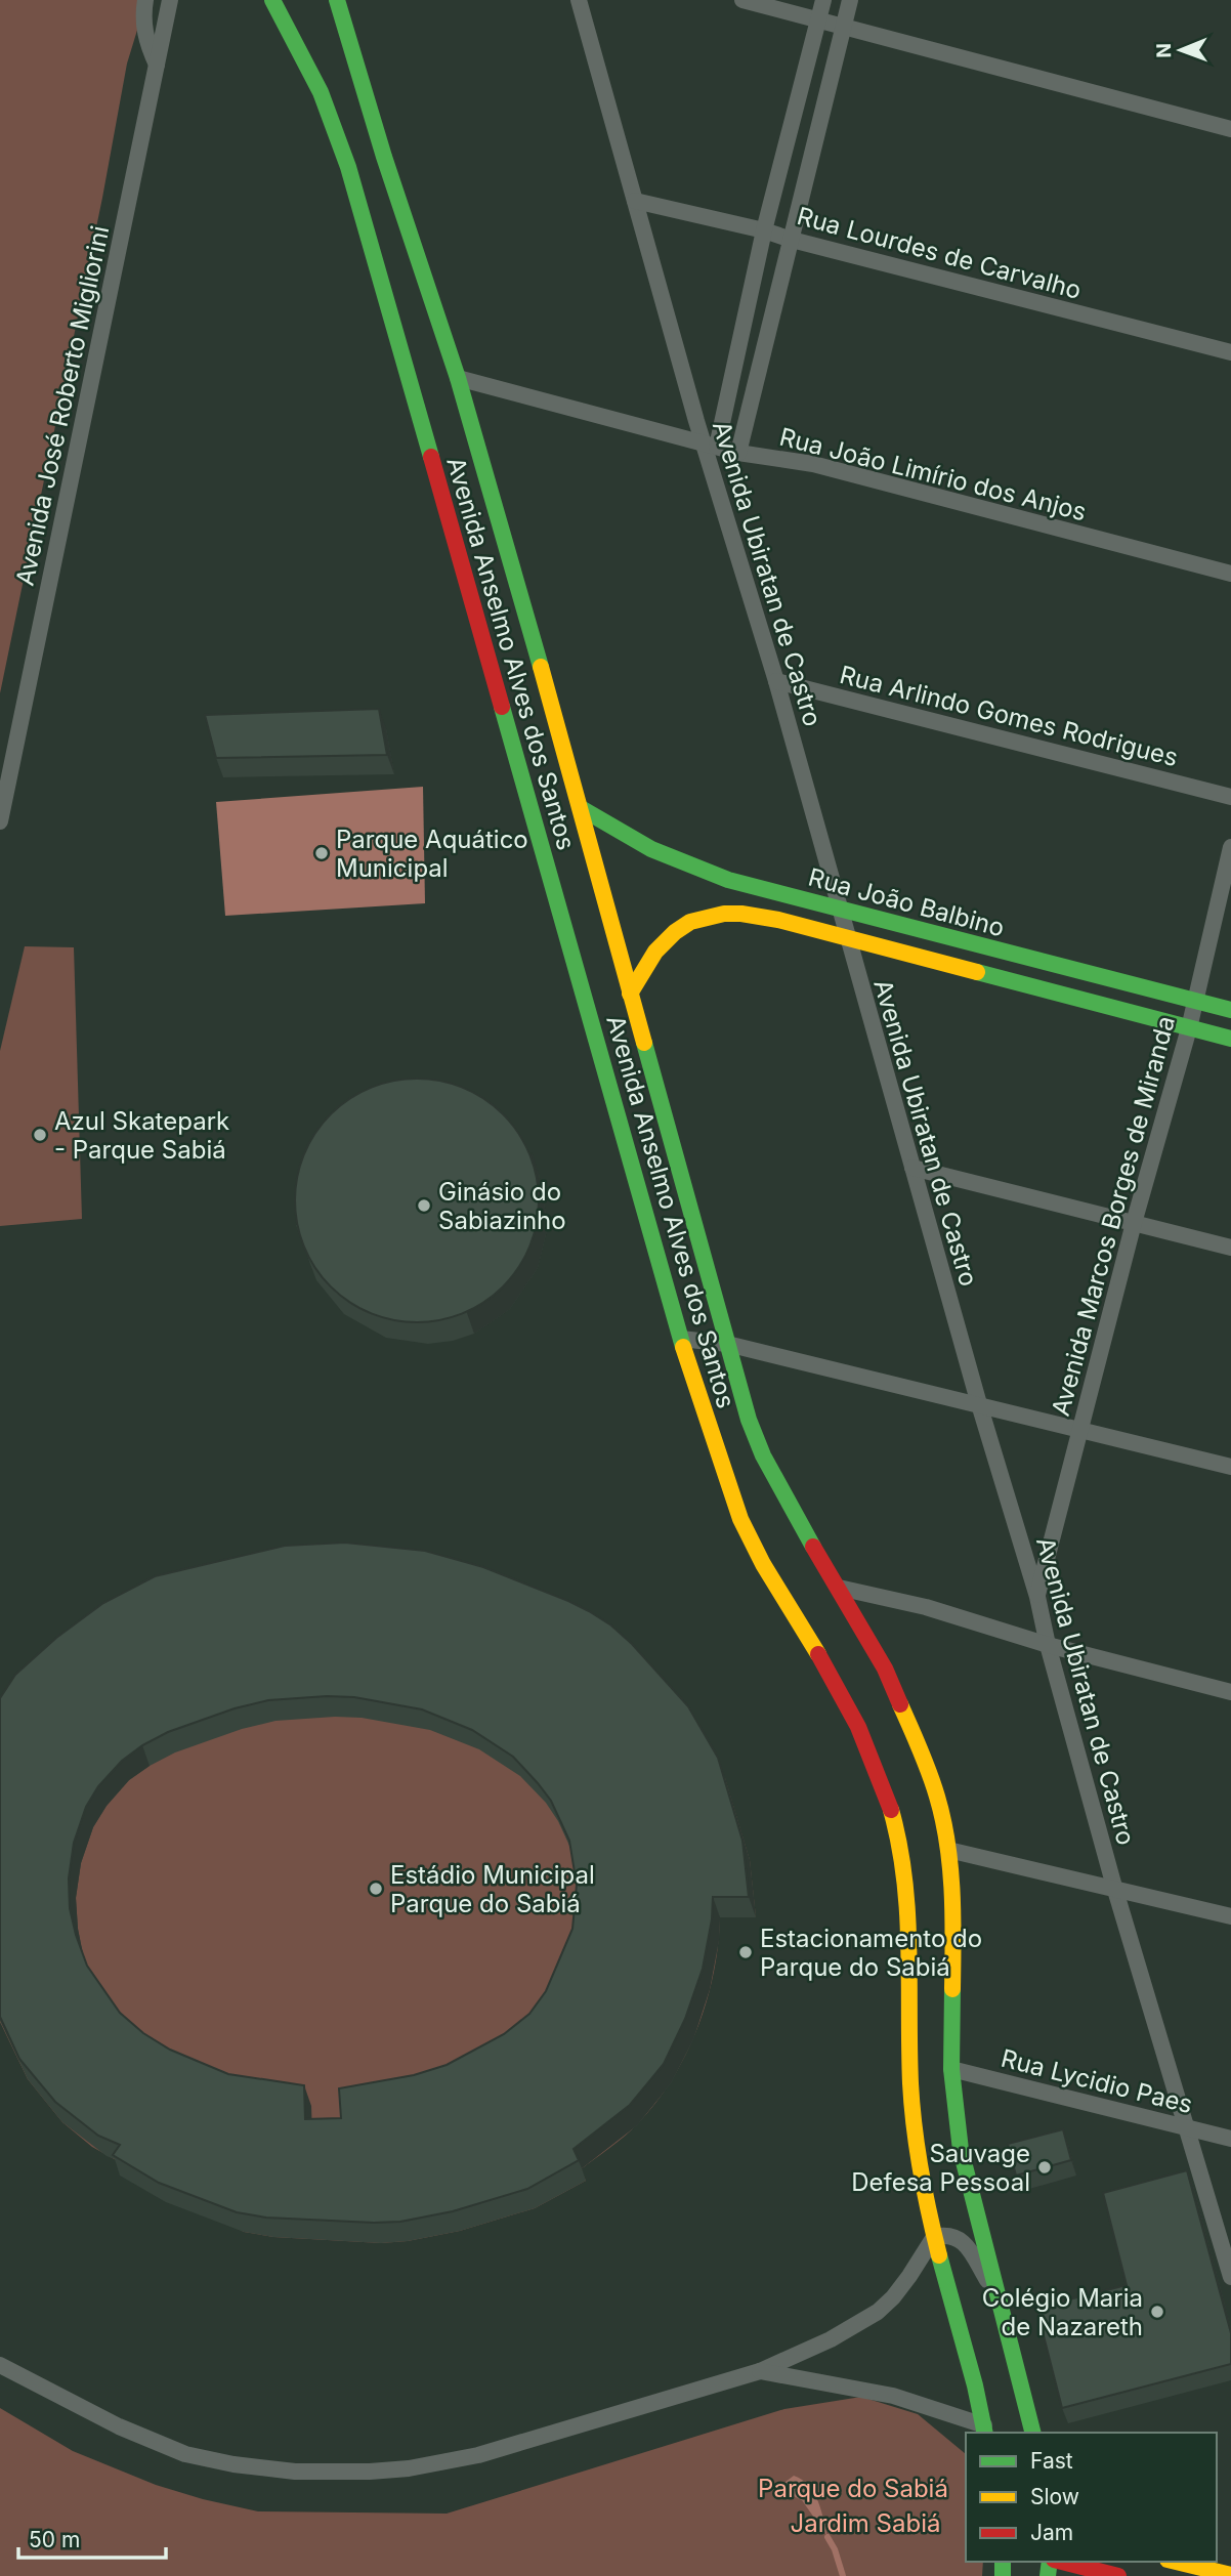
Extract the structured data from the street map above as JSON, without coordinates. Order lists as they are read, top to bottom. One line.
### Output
{"streets":{"main road":["Avenida Anselmo Alves dos Santos","Rua João Balbino"],"street":["Rua Lourdes de Carvalho","Avenida José Roberto Migliorini","Rua João Limírio dos Anjos","Avenida Ubiratan de Castro","Rua Arlindo Gomes Rodrigues","Avenida Marcos Borges de Miranda","Rua Lycidio Paes"]},"crossings":[["Rua Lourdes de Carvalho","Avenida Ubiratan de Castro"],["Rua João Limírio dos Anjos","Avenida Ubiratan de Castro"],["Rua João Limírio dos Anjos","Avenida Anselmo Alves dos Santos"],["Avenida Ubiratan de Castro","Rua Arlindo Gomes Rodrigues"],["Avenida Ubiratan de Castro","Rua João Balbino"],["Avenida Ubiratan de Castro","Avenida Marcos Borges de Miranda"],["Avenida Ubiratan de Castro","Rua Lycidio Paes"],["Avenida Anselmo Alves dos Santos","Rua João Balbino"],["Avenida Anselmo Alves dos Santos","Rua Lycidio Paes"],["Rua João Balbino","Avenida Marcos Borges de Miranda"]],"parks":["Parque do Sabiá","Jardim Sabiá"],"places":["Parque Aquático Municipal","Azul Skatepark - Parque Sabiá","Ginásio do Sabiazinho","Estádio Municipal Parque do Sabiá","Estacionamento do Parque do Sabiá","Sauvage Defesa Pessoal","Colégio Maria de Nazareth"],"legend":["Fast","Slow","Jam"],"scale_bar":"50 m","north":"left"}
